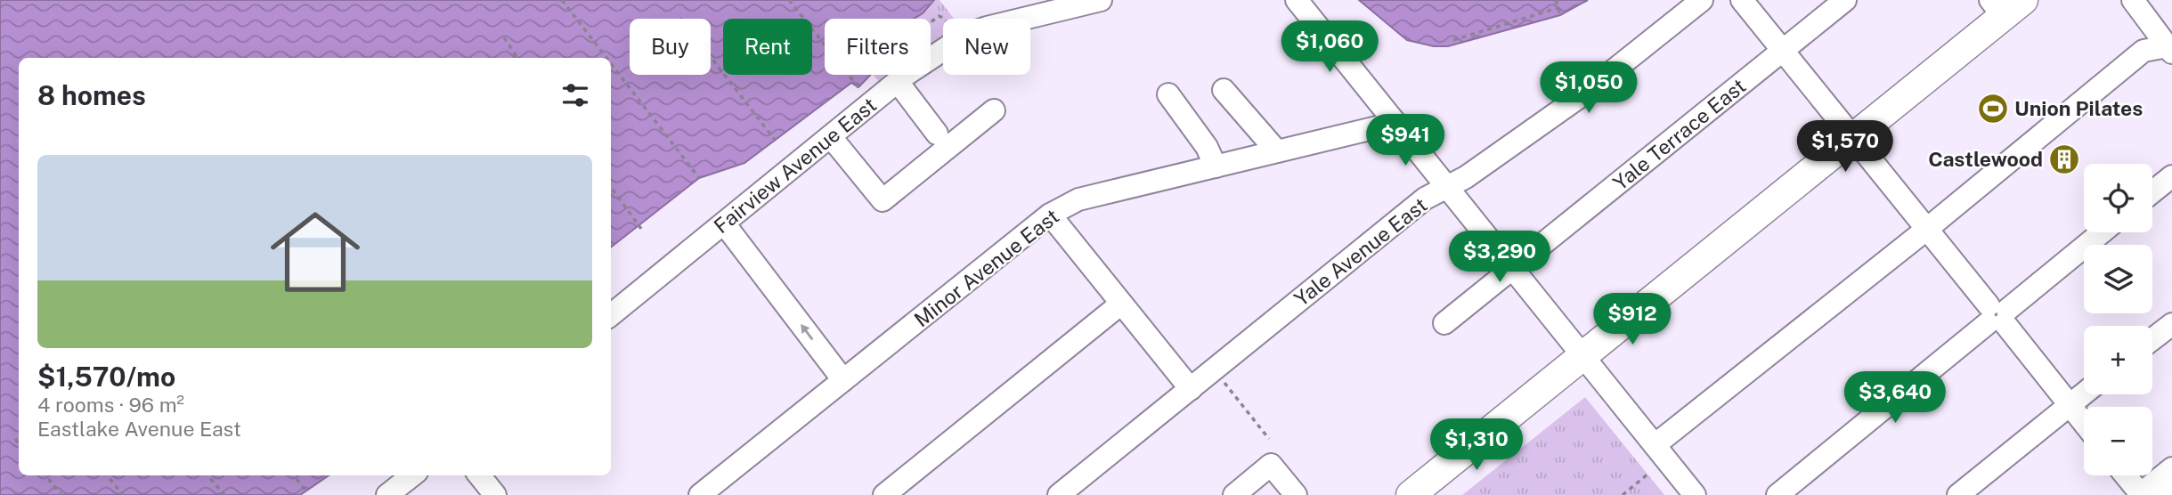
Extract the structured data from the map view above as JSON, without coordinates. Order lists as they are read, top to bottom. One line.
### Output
{"streets":{"street":["Yale Terrace East","Fairview Avenue East","Yale Avenue East","Minor Avenue East"]},"places":{"sports":["Union Pilates"],"building":["Castlewood"]},"page":{"chip":["Buy","Rent","Filters","New"],"price":["$1,060","$1,050","$941","$1,570","$3,290","$912","$3,640","$1,310"],"heading":"8 homes","list":[{"name":"$1,570/mo","note":"4 rooms · 96 m² · Eastlake Avenue East"}],"map_buttons":["+","−"]}}
